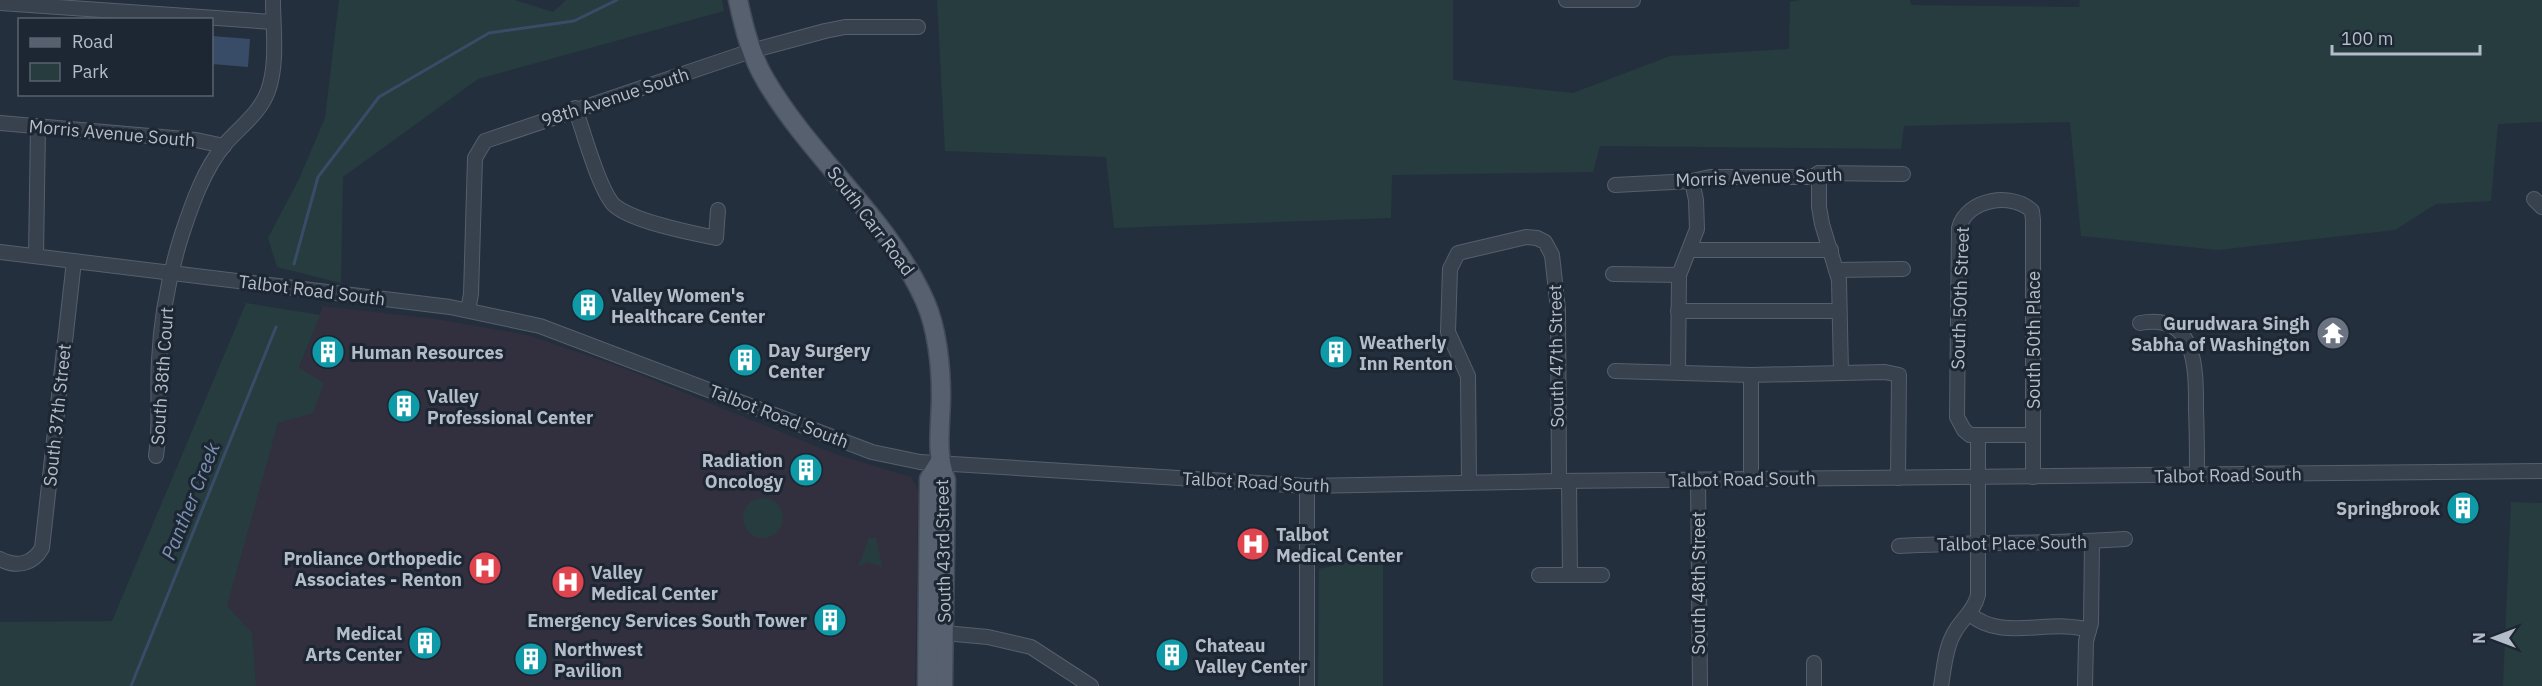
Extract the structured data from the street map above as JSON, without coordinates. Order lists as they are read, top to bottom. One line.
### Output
{"streets":{"main road":["South Carr Road","South 43rd Street"],"street":["98th Avenue South","Morris Avenue South","Talbot Road South","South 50th Street","South 50th Place","South 47th Street","South 38th Court","South 37th Street","Talbot Place South","South 48th Street"]},"crossings":[["98th Avenue South","South Carr Road"],["98th Avenue South","Talbot Road South"],["Morris Avenue South","South 38th Court"],["South Carr Road","Talbot Road South"],["South Carr Road","South 43rd Street"],["Talbot Road South","South 50th Place"],["Talbot Road South","South 47th Street"],["Talbot Road South","South 38th Court"],["Talbot Road South","South 37th Street"],["Talbot Road South","South 43rd Street"],["Talbot Road South","South 48th Street"],["South 50th Street","South 50th Place"]],"water":["Panther Creek"],"places":{"building":["Valley Women's Healthcare Center","Human Resources","Weatherly Inn Renton","Day Surgery Center","Valley Professional Center","Radiation Oncology","Springbrook","Emergency Services South Tower","Medical Arts Center","Chateau Valley Center","Northwest Pavilion"],"temple":["Gurudwara Singh Sabha of Washington"],"hospital":["Talbot Medical Center","Proliance Orthopedic Associates - Renton","Valley Medical Center"]},"legend":["Road","Park"],"scale_bar":"100 m","north":"left"}
